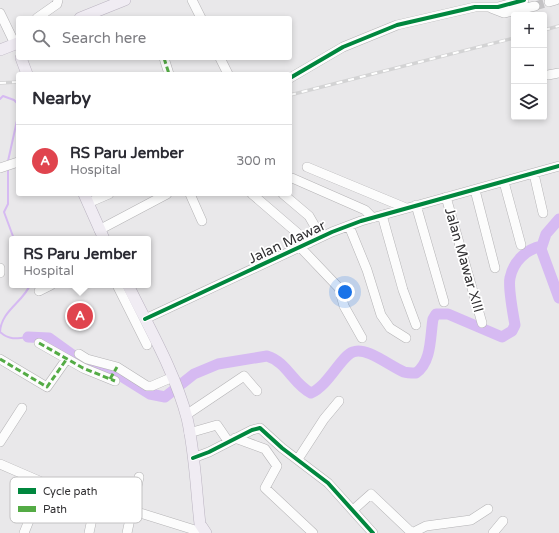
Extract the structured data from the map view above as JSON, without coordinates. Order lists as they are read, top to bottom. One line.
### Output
{"streets":{"street":["Jalan Mawar","Jalan Mawar XIII"]},"crossings":[["Jalan Mawar","Jalan Mawar XIII"]],"legend":["Cycle path","Path"],"page":{"map_buttons":["+","−"],"search":"Search here","heading":"Nearby","list":[{"mark":"A","name":"RS Paru Jember","note":"Hospital","value":"300 m"}],"popup":["RS Paru Jember","Hospital"],"pins":"A"}}
